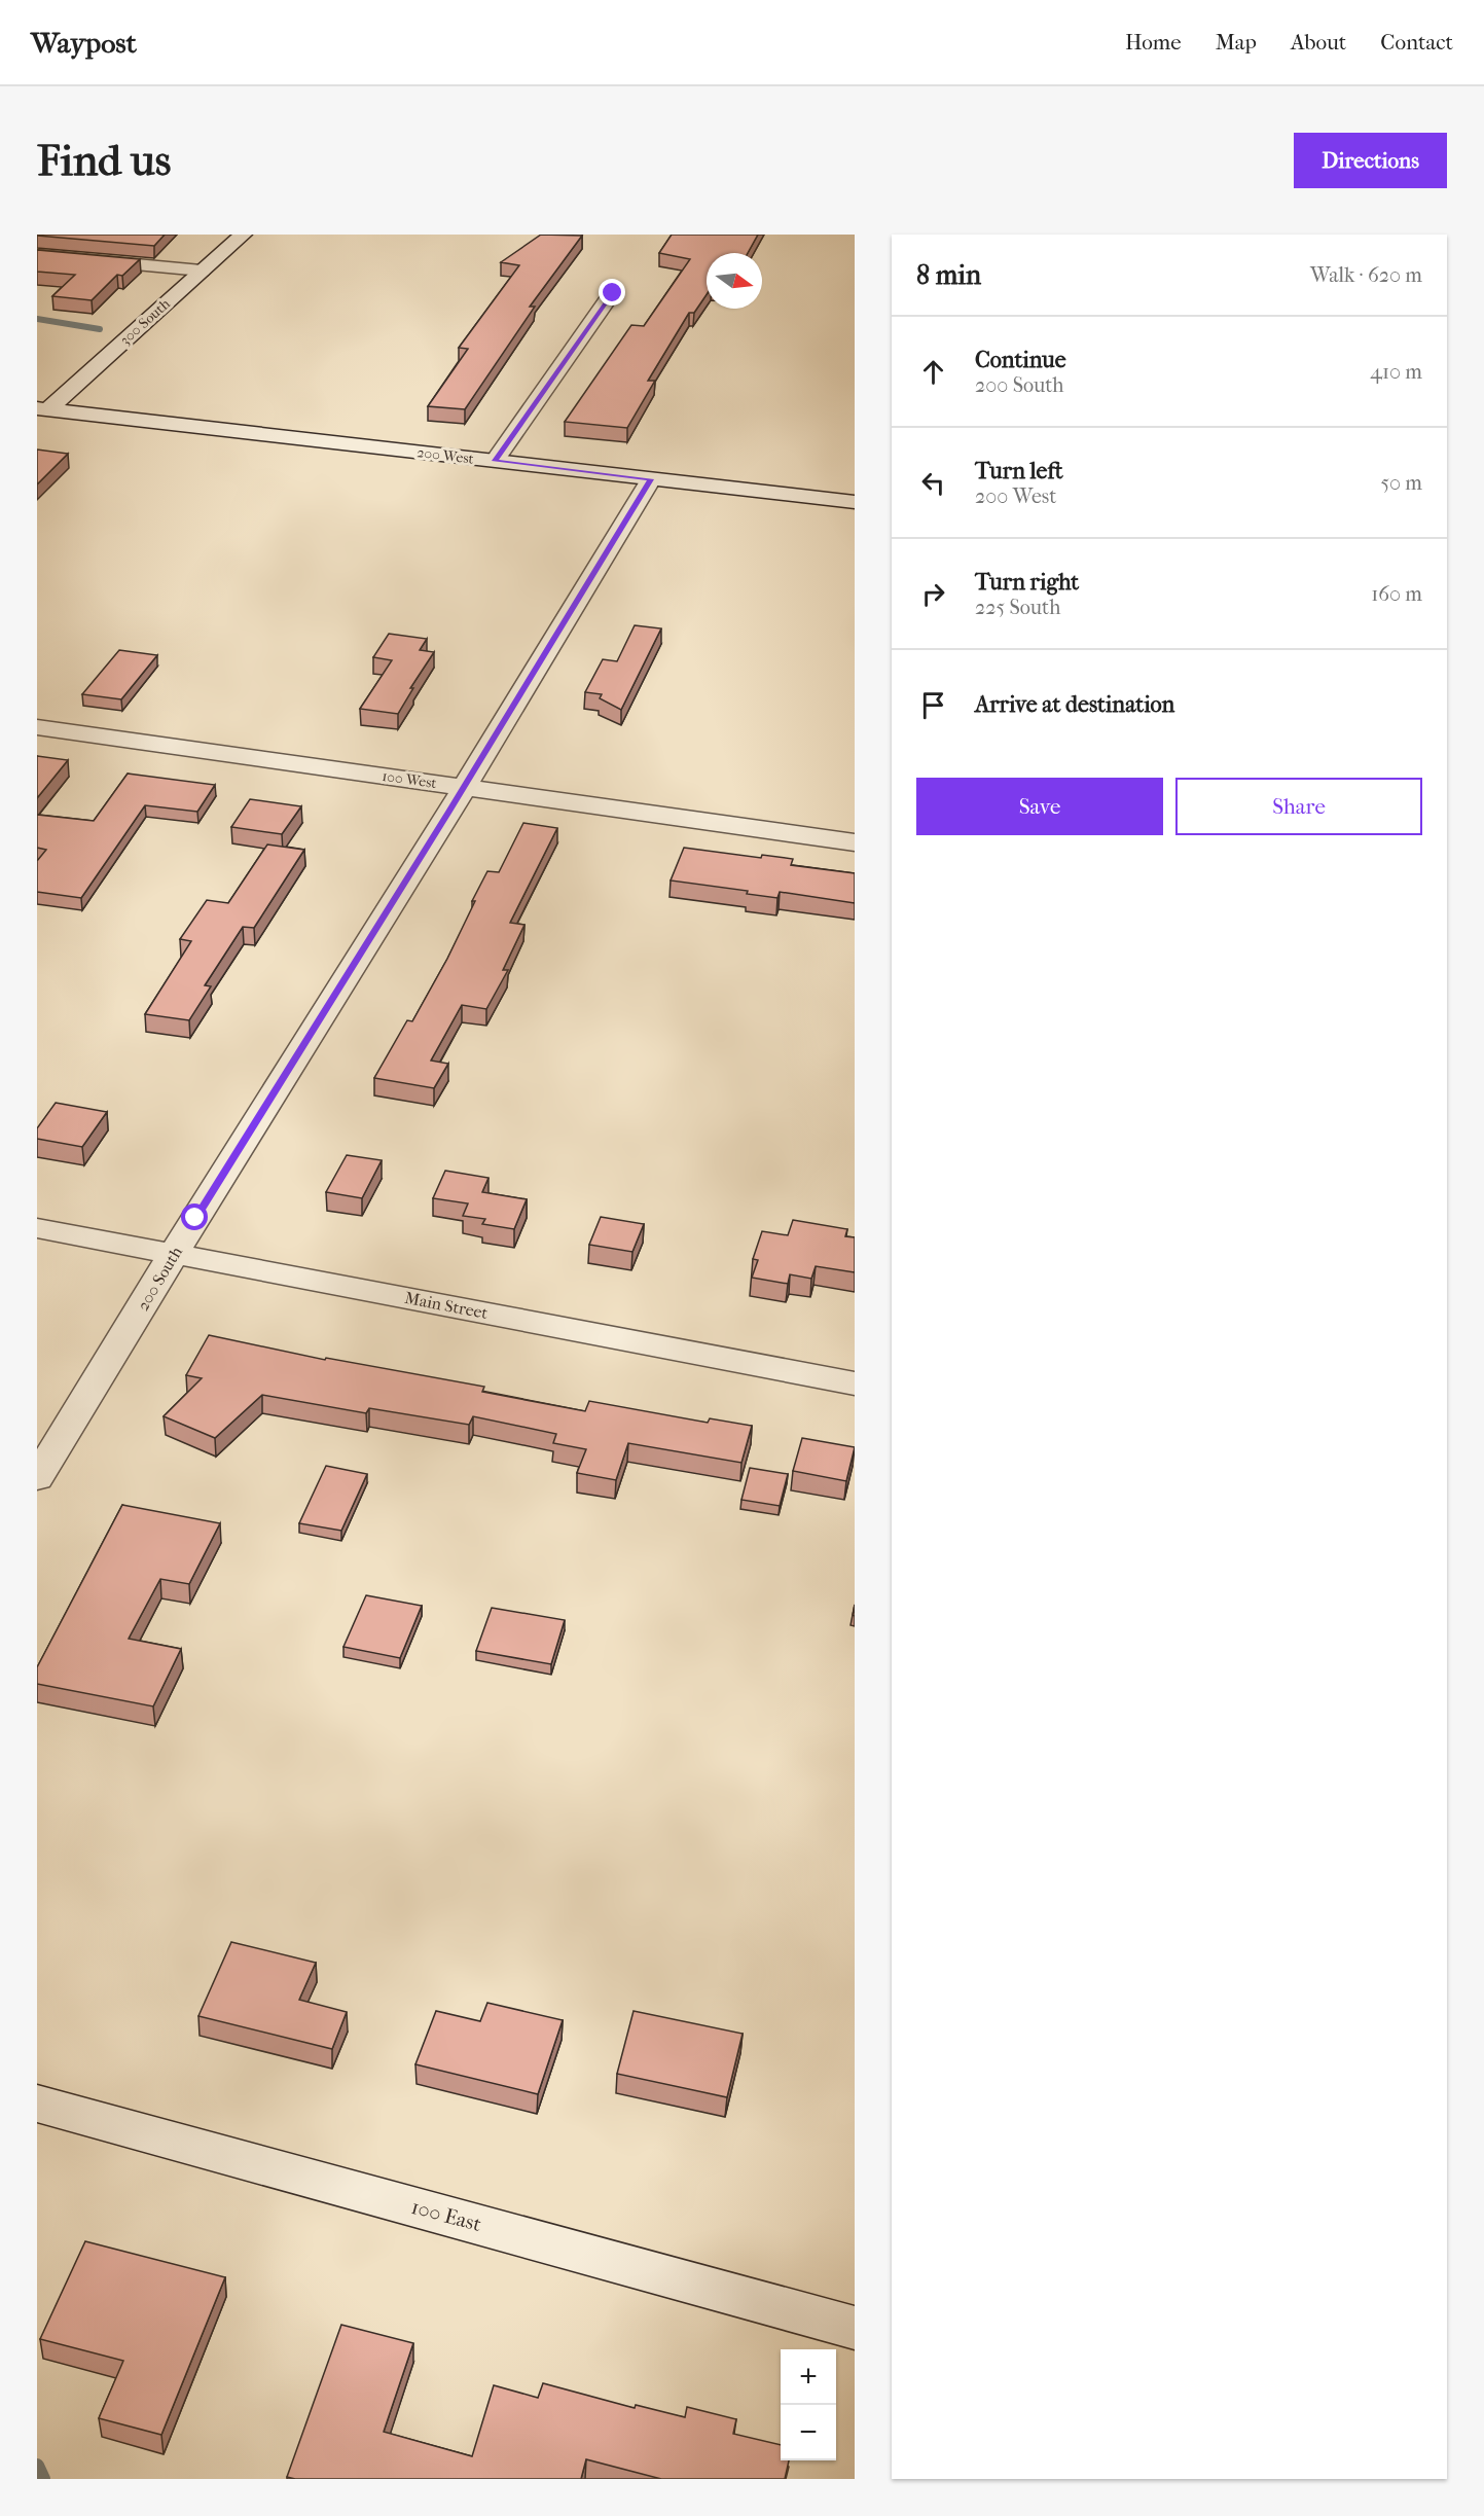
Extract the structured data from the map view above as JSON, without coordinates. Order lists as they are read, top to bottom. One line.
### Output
{"streets":{"street":["300 South","200 West","100 West","200 South","Main Street","100 East"]},"crossings":[["300 South","200 West"],["200 West","200 South"],["100 West","200 South"],["200 South","Main Street"]],"north":"right","page":{"header":"Waypost","nav":["Home","Map","About","Contact"],"buttons":["Directions",["Save","Share"]],"title":"Find us","heading":["8 min","Walk · 620 m"],"list":[["Continue","200 South","410 m"],["Turn left","200 West","50 m"],["Turn right","225 South","160 m"],"Arrive at destination"],"map_buttons":["+","−"]}}
